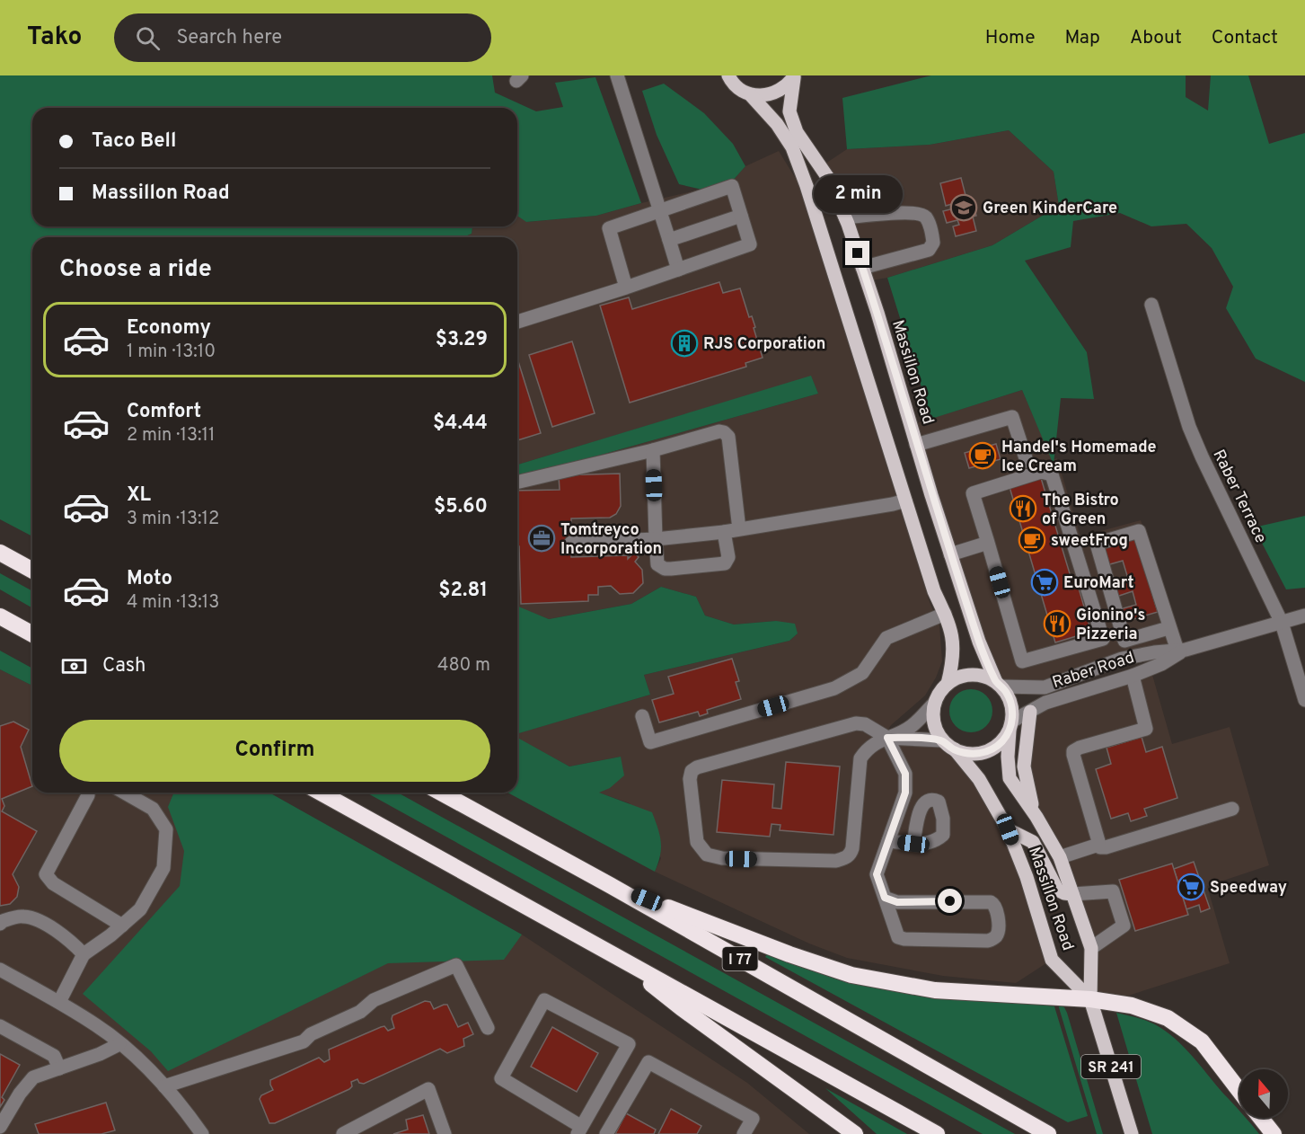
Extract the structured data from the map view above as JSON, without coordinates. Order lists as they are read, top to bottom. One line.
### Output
{"streets":{"highway":["I 77"],"main road":["Massillon Road","SR 241"],"street":["Raber Terrace","Raber Road"]},"crossings":[["Massillon Road","Raber Road"],["Raber Terrace","Raber Road"]],"places":{"school or university":["Green KinderCare"],"building":["RJS Corporation"],"cafe":["Handel's Homemade Ice Cream","sweetFrog"],"restaurant":["The Bistro of Green","Gionino's Pizzeria"],"office":["Tomtreyco Incorporation"],"supermarket":["EuroMart","Speedway"]},"north":"top","page":{"header":"Tako","search":"Search here","nav":["Home","Map","About","Contact"],"banner":["Taco Bell","Massillon Road"],"bubble":"2 min","heading":"Choose a ride","list":[{"name":"Economy","note":"1 min · 13:10","value":"$3.29"},{"name":"Comfort","note":"2 min · 13:11","value":"$4.44"},{"name":"XL","note":"3 min · 13:12","value":"$5.60"},{"name":"Moto","note":"4 min · 13:13","value":"$2.81"}],"pay":["Cash","480 m"],"buttons":"Confirm"}}
